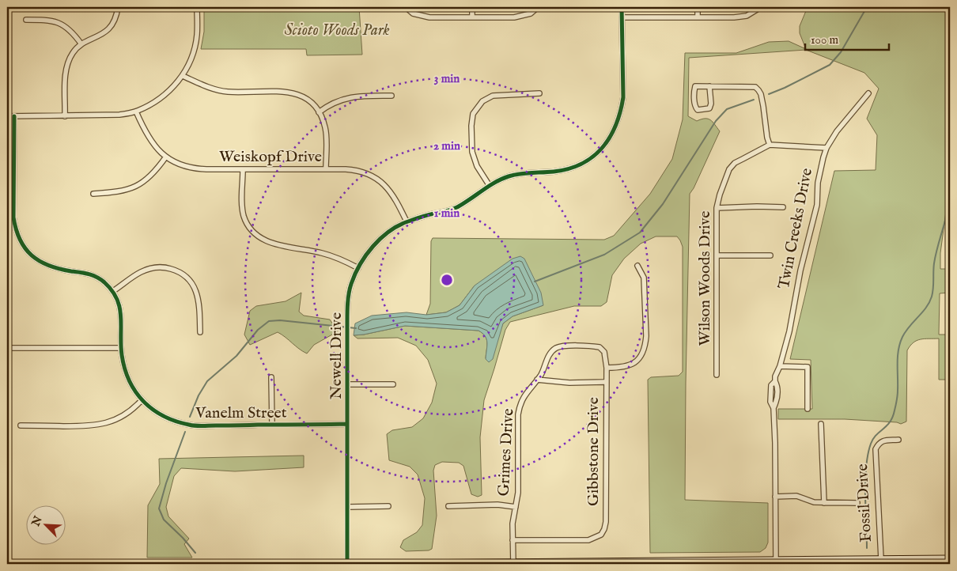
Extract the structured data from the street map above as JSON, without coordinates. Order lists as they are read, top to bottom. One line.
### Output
{"streets":{"street":["Weiskopf Drive","Twin Creeks Drive","Wilson Woods Drive","Newell Drive","Vanelm Street","Gibbstone Drive","Grimes Drive","Fossil Drive"]},"crossings":[["Weiskopf Drive","Newell Drive"],["Newell Drive","Vanelm Street"],["Gibbstone Drive","Grimes Drive"]],"parks":["Scioto Woods Park"],"scale_bar":"100 m","north":"top left","rings":["3 min","2 min","1 min"]}
